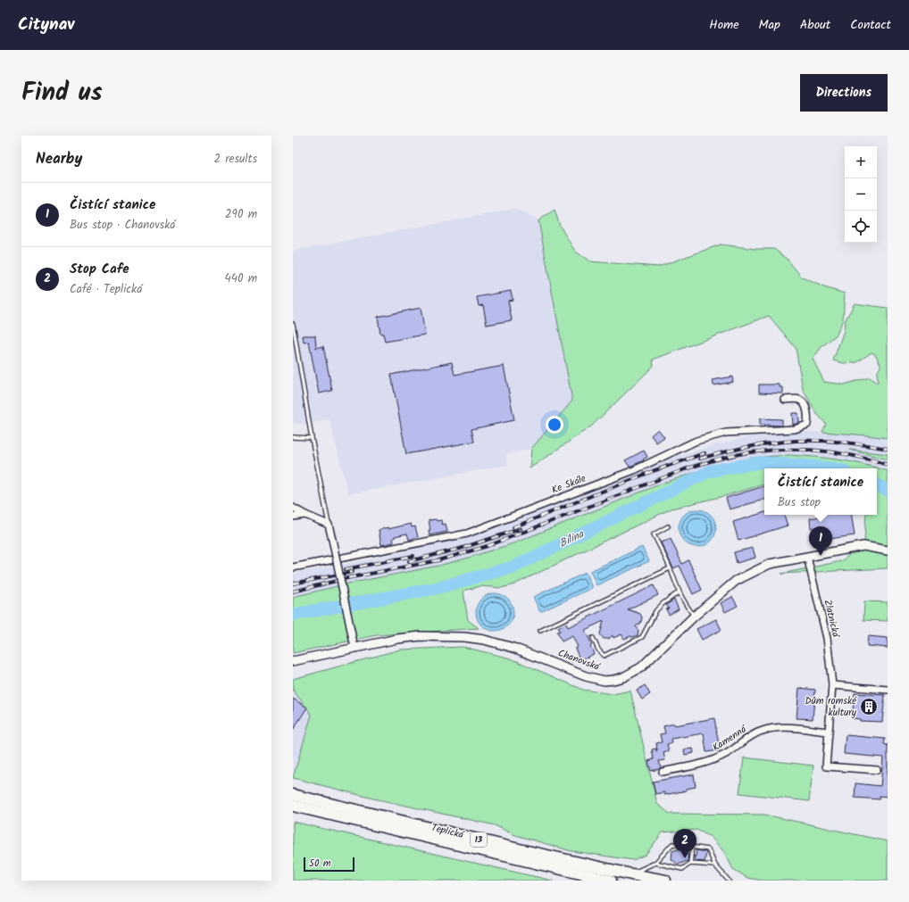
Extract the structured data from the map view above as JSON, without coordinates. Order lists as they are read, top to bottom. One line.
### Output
{"streets":{"highway":["Teplická","13"],"street":["Ke Skále","Zlatnická","Chanovská","Kamenná"]},"crossings":[["Zlatnická","Chanovská"],["Zlatnická","Kamenná"]],"water":["Bílina"],"places":{"building":["Dům romské kultury"]},"scale_bar":"50 m","page":{"header":"Citynav","nav":["Home","Map","About","Contact"],"title":"Find us","buttons":"Directions","heading":["Nearby","2 results"],"map_buttons":["+","−"],"list":[{"mark":"1","name":"Čistící stanice","note":"Bus stop · Chanovská","value":"290 m"},{"mark":"2","name":"Stop Cafe","note":"Café · Teplická","value":"440 m"}],"popup":["Čistící stanice","Bus stop"],"pins":["1","2"],"scale":"50 m"}}
